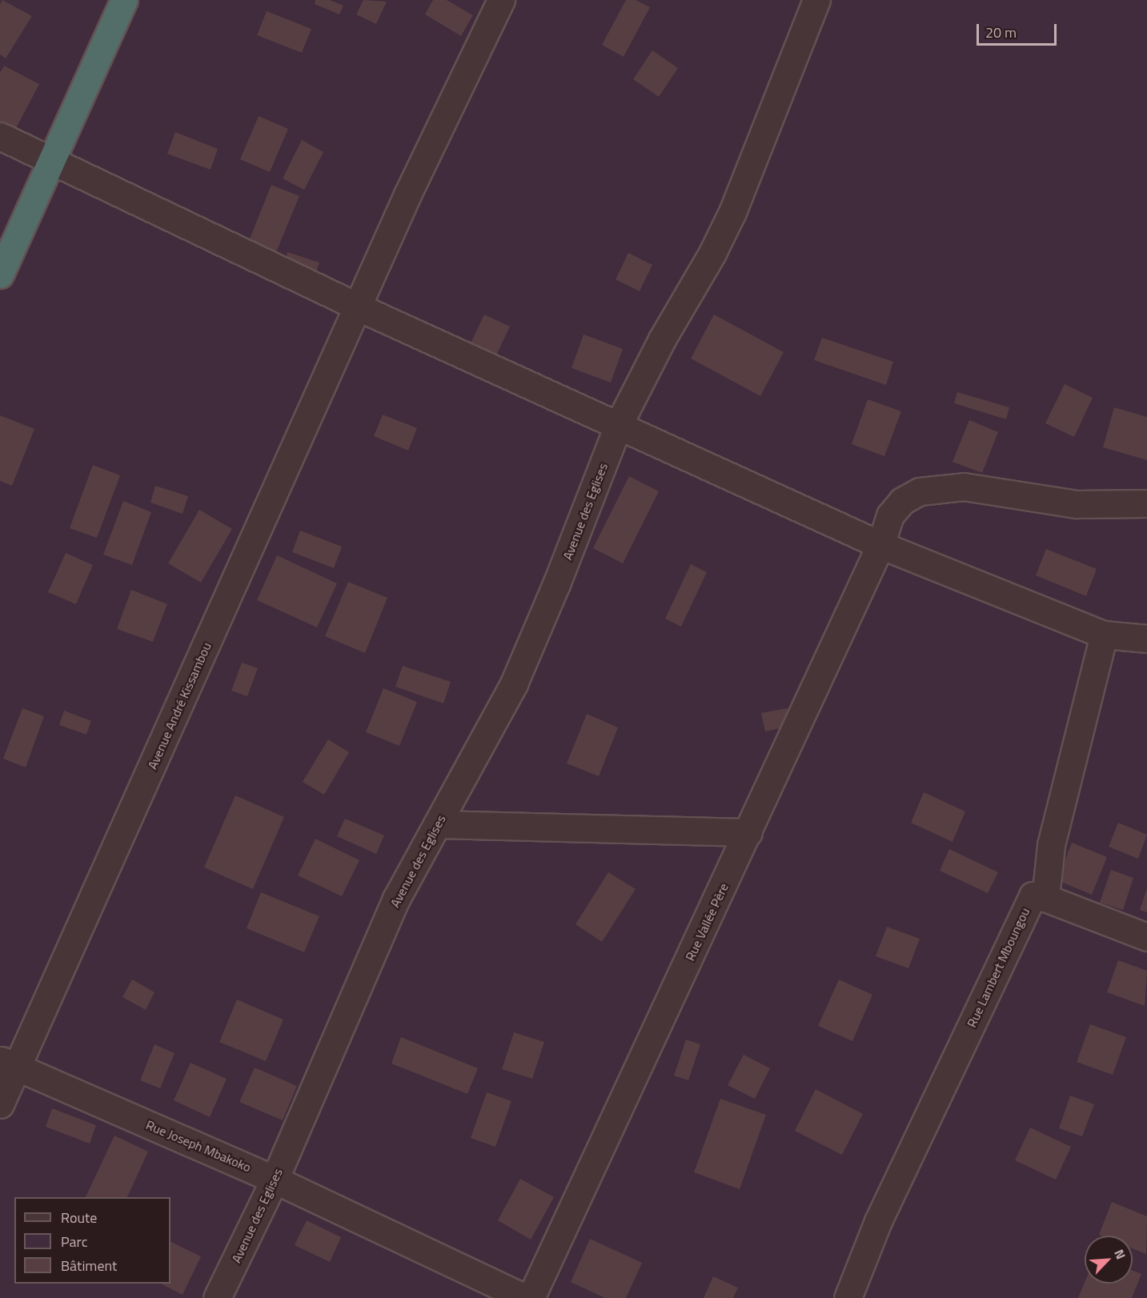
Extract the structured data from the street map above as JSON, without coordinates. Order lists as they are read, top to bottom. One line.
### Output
{"streets":{"street":["Avenue des Eglises","Avenue André Kissambou","Rue Vallée Père","Rue Lambert Mboungou","Rue Joseph Mbakoko"]},"crossings":[["Avenue des Eglises","Rue Joseph Mbakoko"],["Avenue André Kissambou","Rue Joseph Mbakoko"]],"legend":["Route","Parc","Bâtiment"],"scale_bar":"20 m","north":"top right"}
